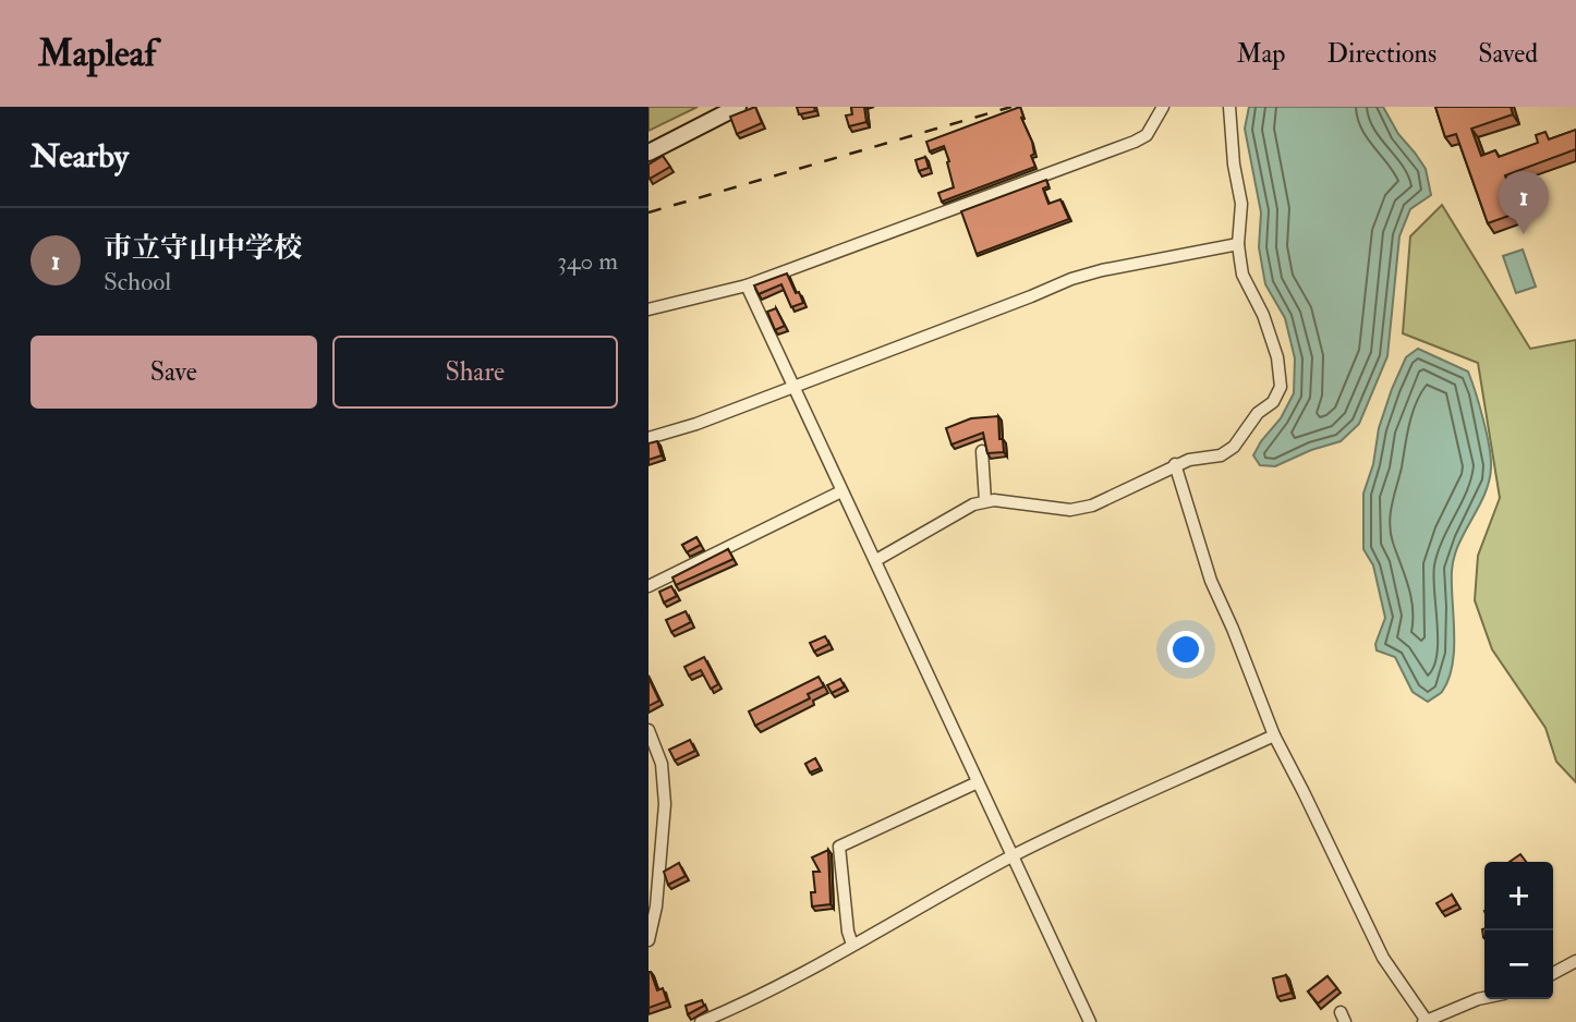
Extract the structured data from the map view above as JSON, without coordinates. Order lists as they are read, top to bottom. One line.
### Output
{"page":{"header":"Mapleaf","nav":["Map","Directions","Saved"],"heading":"Nearby","pins":"1","list":[{"mark":"1","name":"市立守山中学校","note":"School","value":"340 m"}],"buttons":["Save","Share"],"map_buttons":["+","−"]}}
